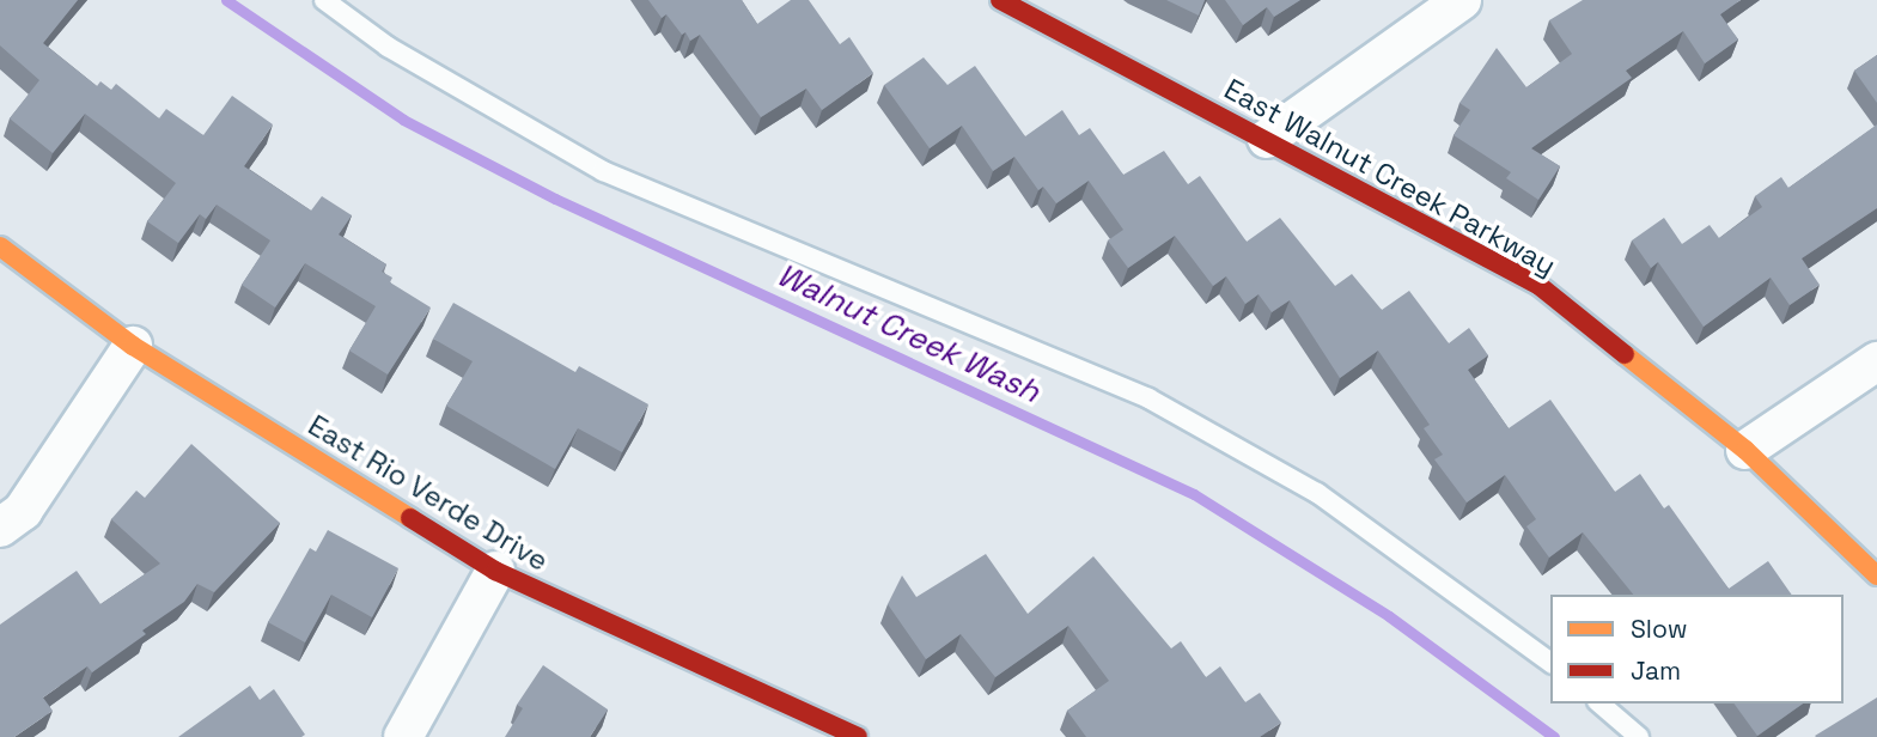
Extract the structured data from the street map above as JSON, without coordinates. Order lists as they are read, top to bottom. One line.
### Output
{"streets":{"street":["East Walnut Creek Parkway","East Rio Verde Drive"]},"water":["Walnut Creek Wash"],"legend":["Slow","Jam"]}
